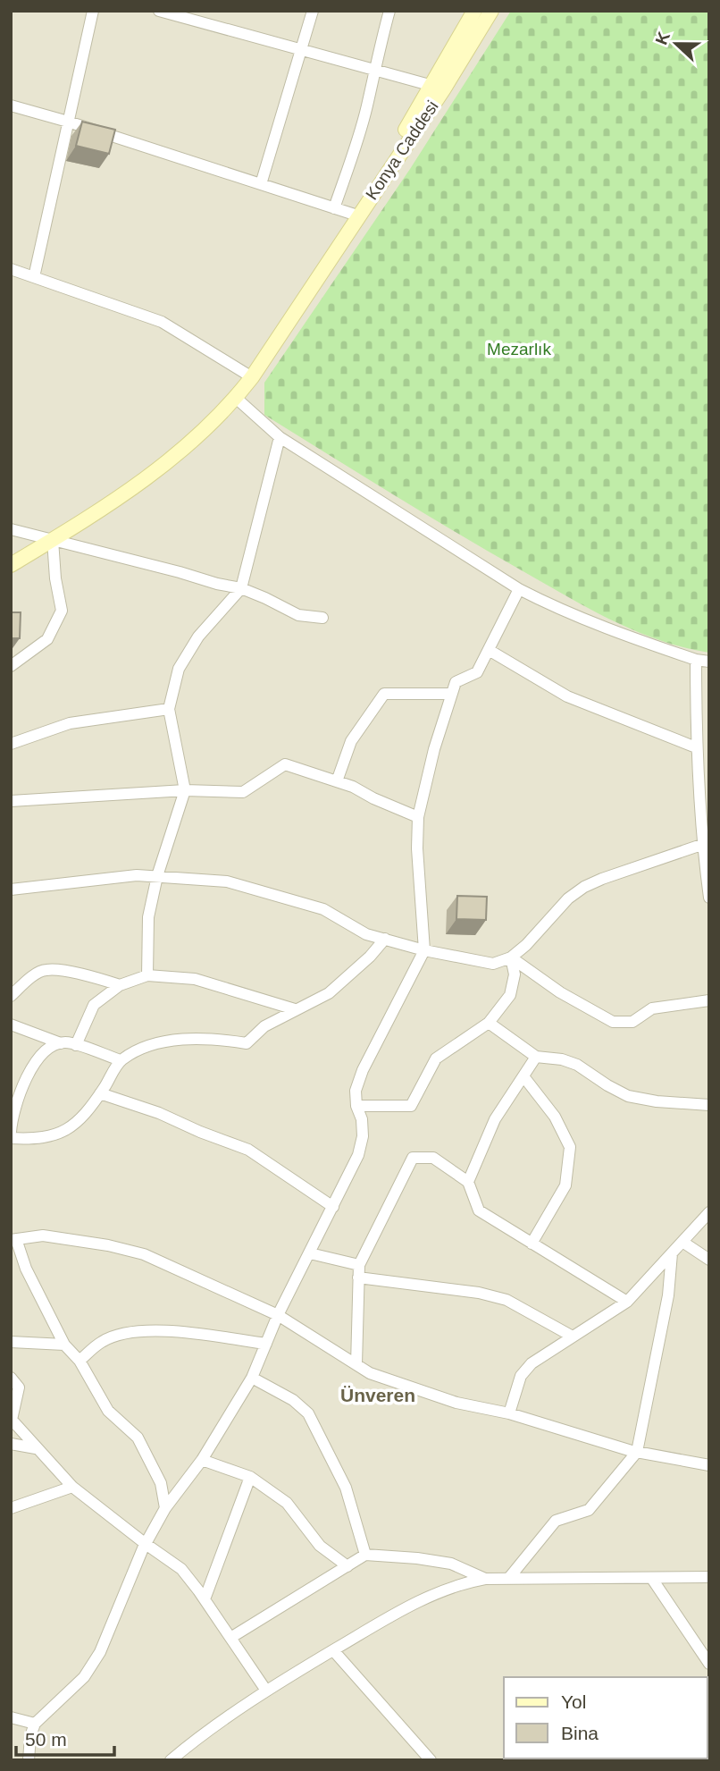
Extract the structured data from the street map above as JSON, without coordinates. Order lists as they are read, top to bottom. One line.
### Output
{"streets":{"main road":["Konya Caddesi"]},"districts":["Ünveren"],"parks":["Mezarlık"],"legend":["Yol","Bina"],"scale_bar":"50 m","north":"left"}
